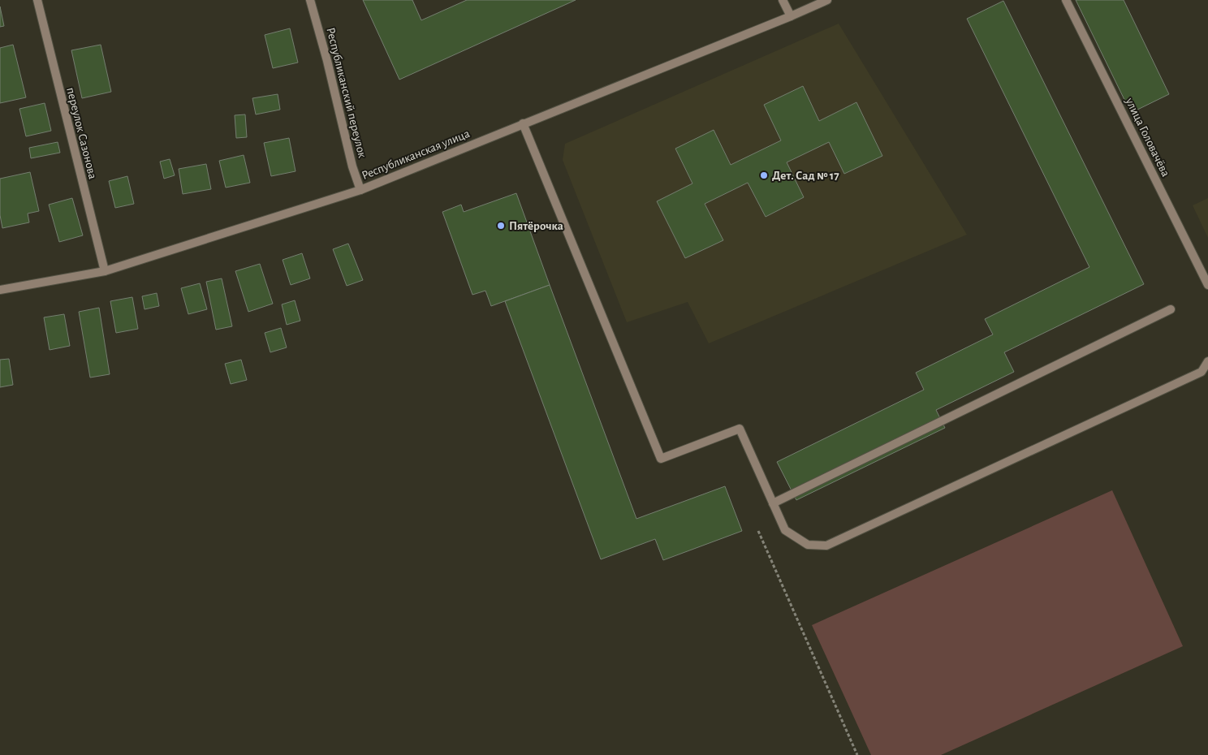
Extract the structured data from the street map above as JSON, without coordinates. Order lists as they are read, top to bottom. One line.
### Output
{"streets":{"street":["Республиканский переулок","переулок Сазонова","улица Головачёва","Республиканская улица"]},"crossings":[["Республиканский переулок","Республиканская улица"],["переулок Сазонова","Республиканская улица"]],"places":["Дет. Сад № 17","Пятёрочка"]}
